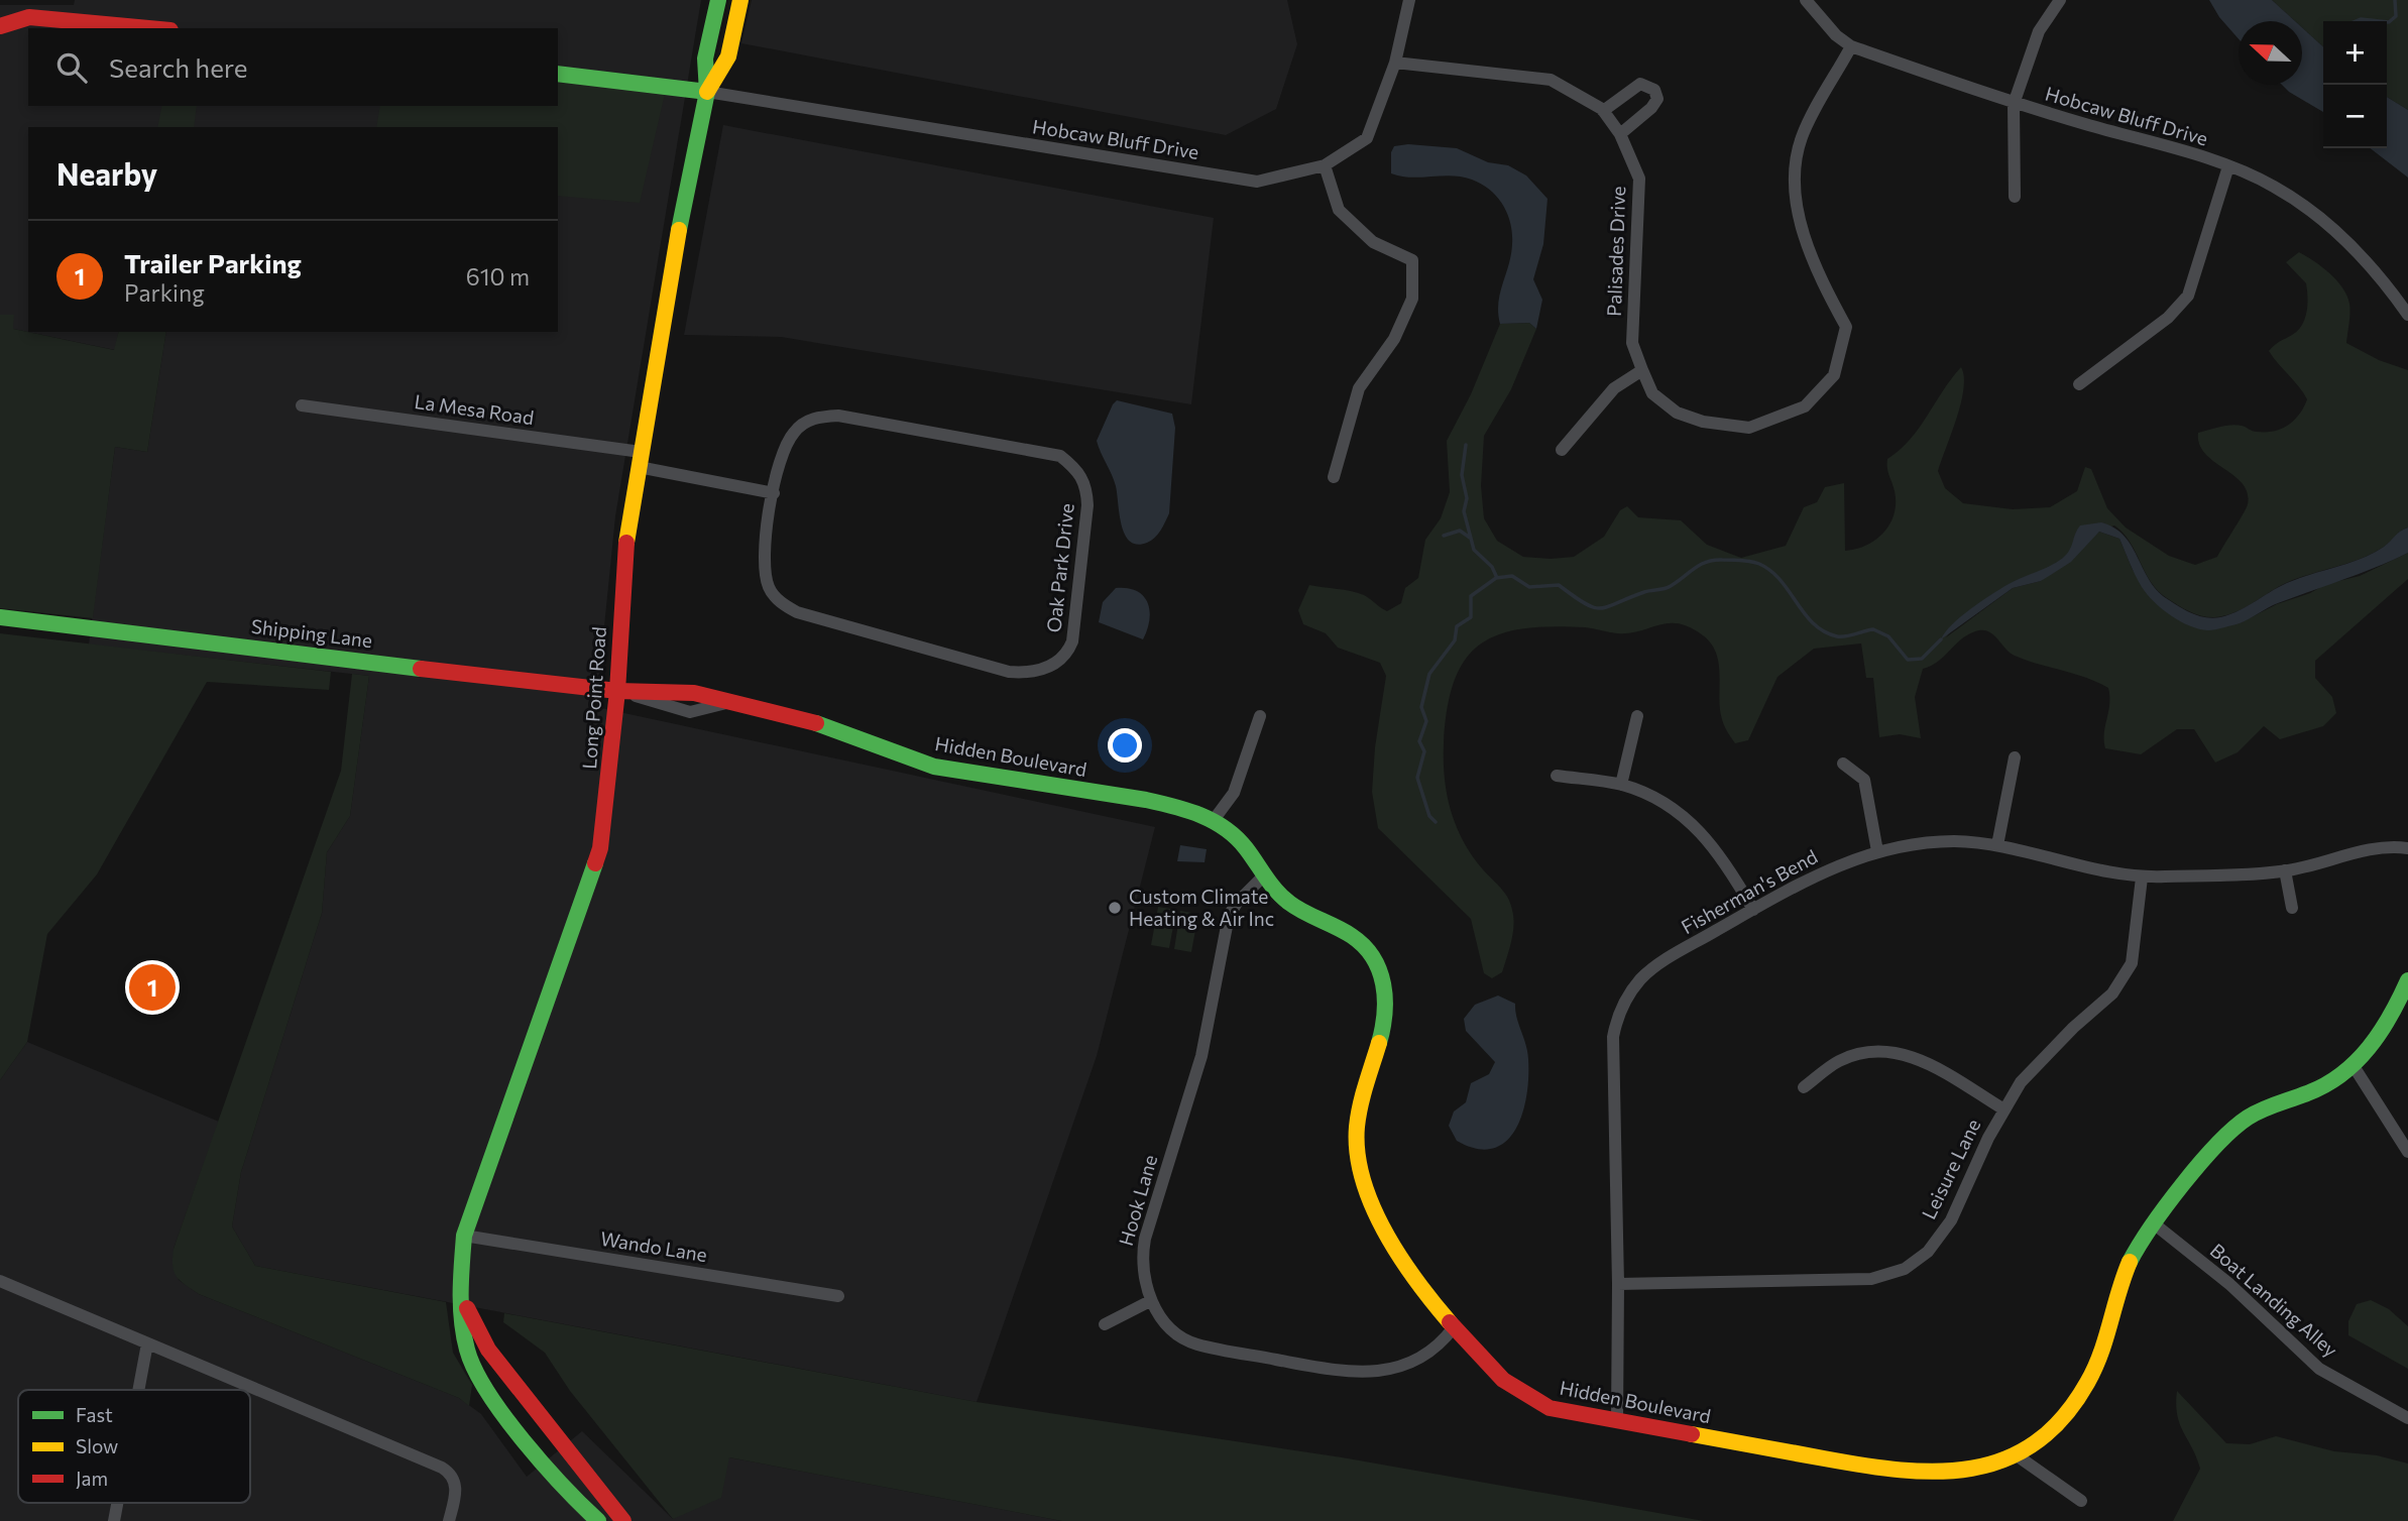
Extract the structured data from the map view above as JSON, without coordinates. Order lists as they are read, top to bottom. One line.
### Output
{"streets":{"street":["Hobcaw Bluff Drive","Palisades Drive","La Mesa Road","Oak Park Drive","Shipping Lane","Long Point Road","Hidden Boulevard","Fisherman's Bend","Leisure Lane","Hook Lane","Wando Lane","Boat Landing Alley"]},"crossings":[["Hobcaw Bluff Drive","Palisades Drive"],["Hobcaw Bluff Drive","Long Point Road"],["La Mesa Road","Oak Park Drive"],["La Mesa Road","Long Point Road"],["Shipping Lane","Long Point Road"],["Shipping Lane","Hidden Boulevard"],["Long Point Road","Hidden Boulevard"],["Long Point Road","Wando Lane"],["Hidden Boulevard","Fisherman's Bend"],["Hidden Boulevard","Hook Lane"],["Hidden Boulevard","Boat Landing Alley"],["Fisherman's Bend","Leisure Lane"]],"places":["Custom Climate Heating & Air Inc"],"legend":["Fast","Slow","Jam"],"north":"left","page":{"map_buttons":["+","−"],"search":"Search here","heading":"Nearby","list":[{"mark":"1","name":"Trailer Parking","note":"Parking","value":"610 m"}],"pins":"1"}}
